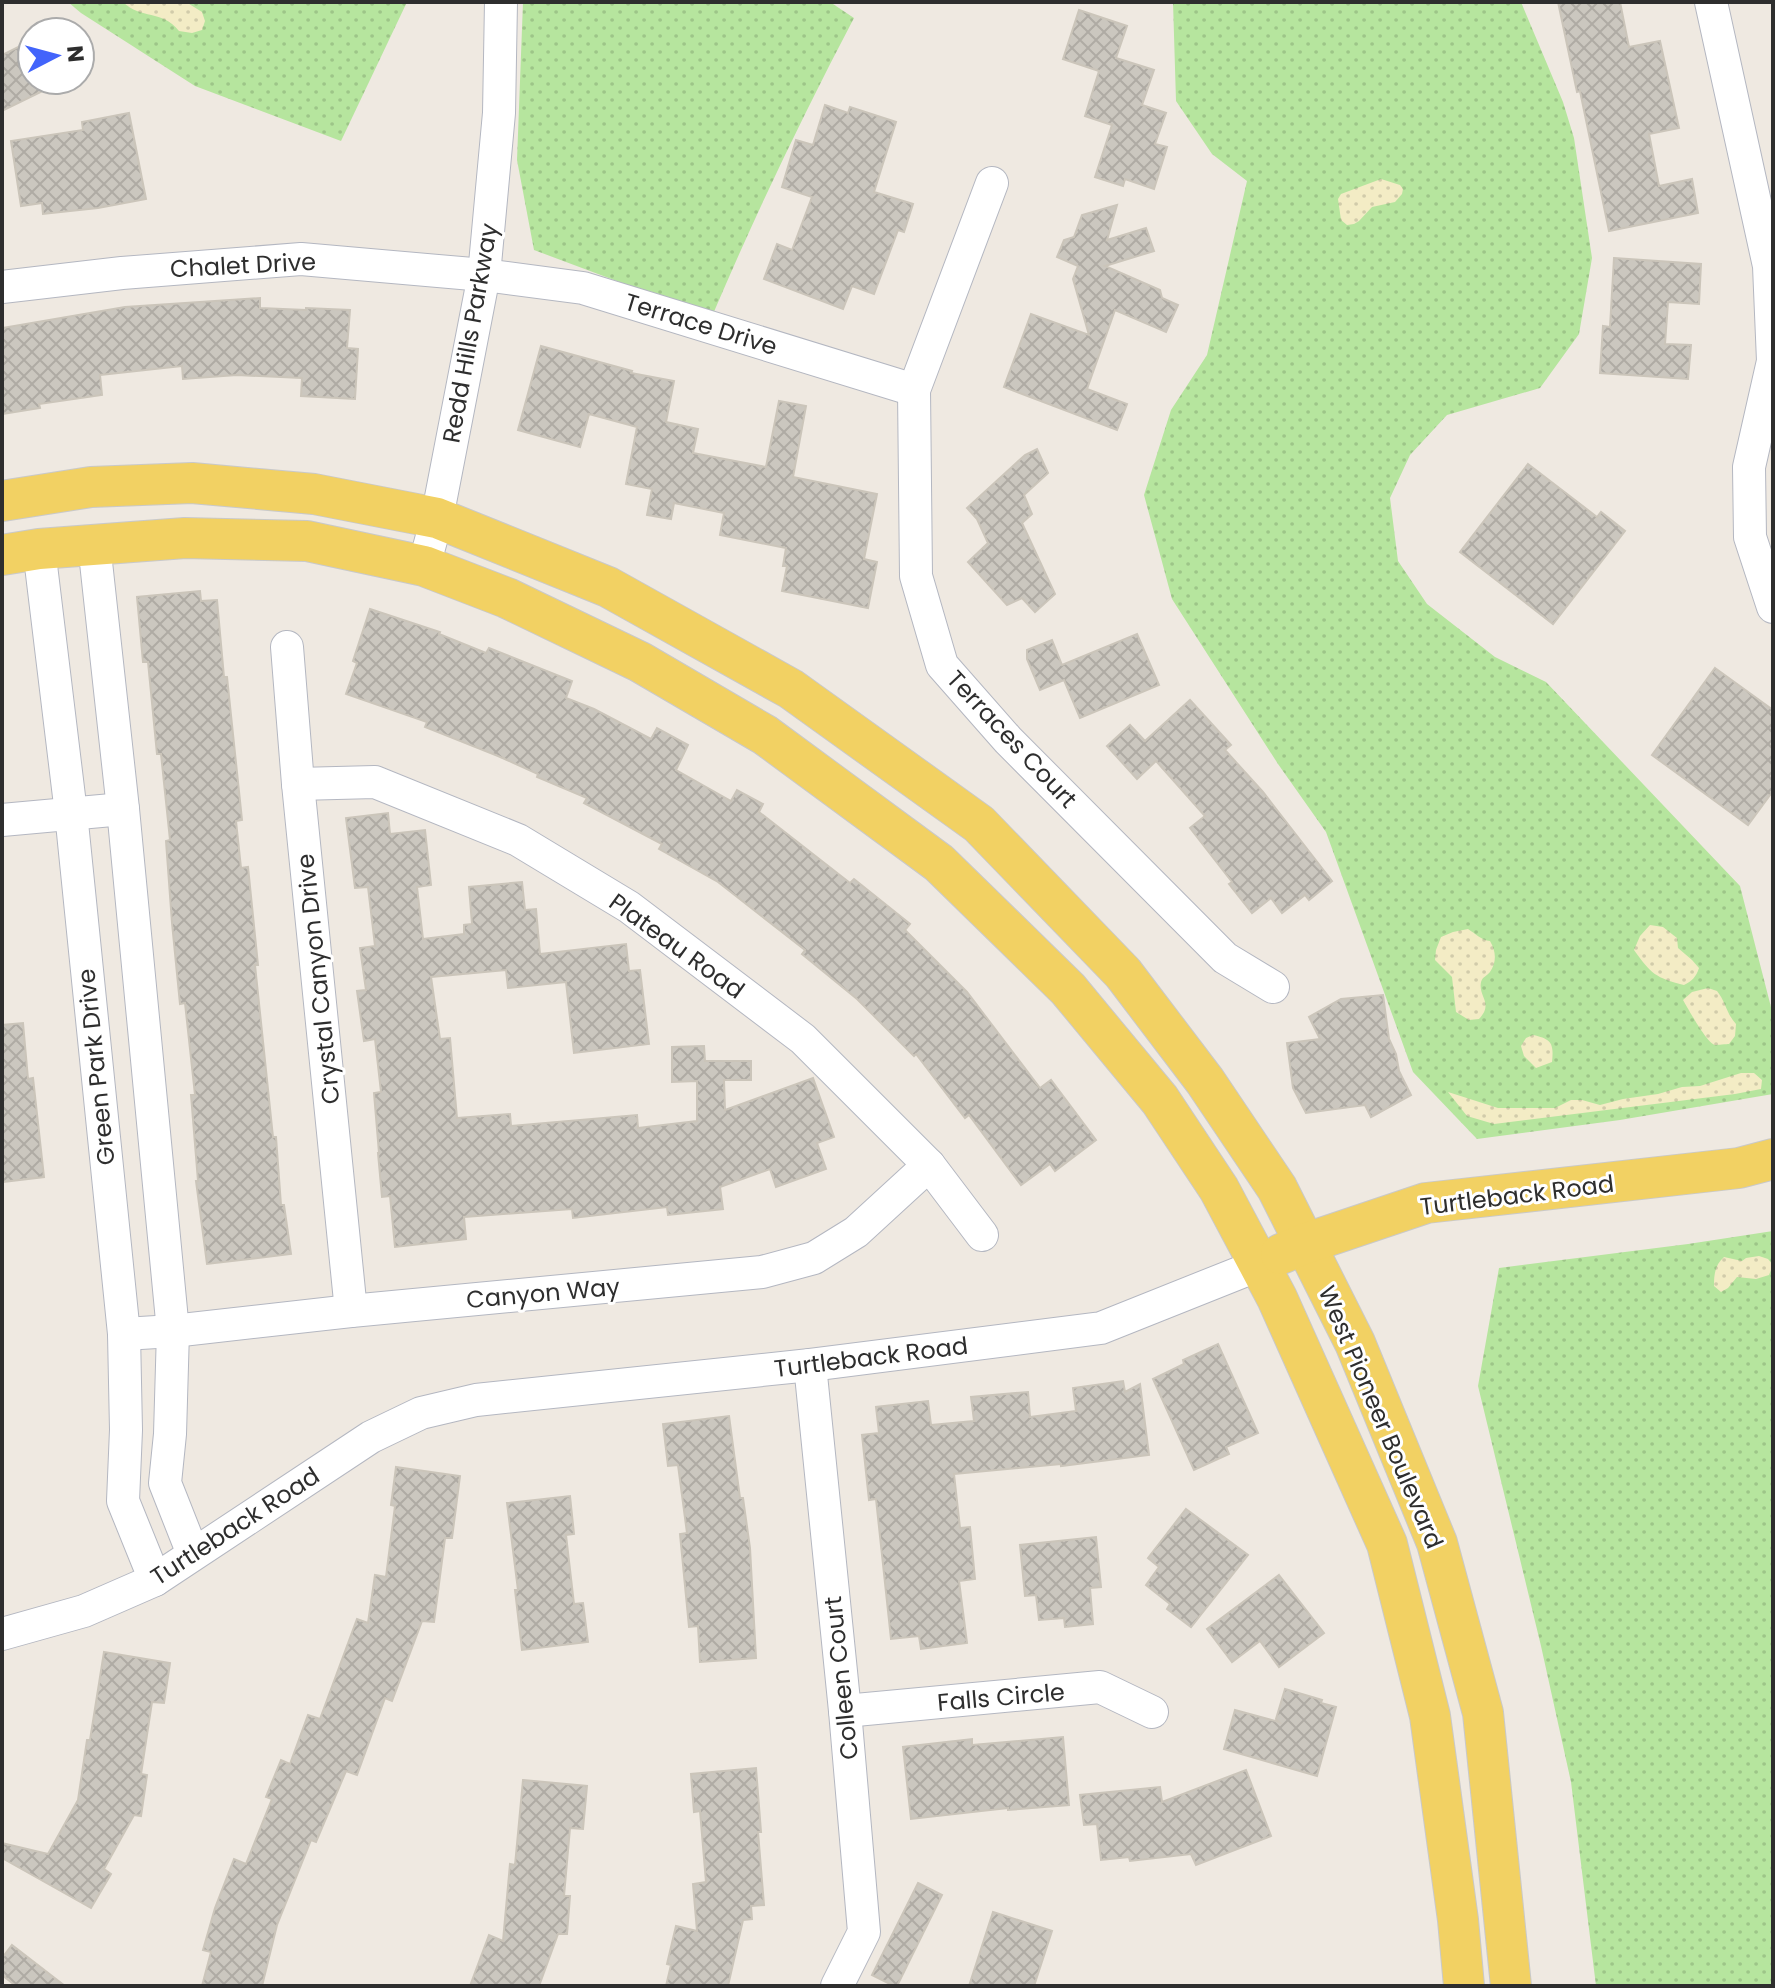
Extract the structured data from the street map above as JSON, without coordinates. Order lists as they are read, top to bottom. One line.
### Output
{"streets":{"main road":["Turtleback Road","West Pioneer Boulevard"],"street":["Chalet Drive","Terrace Drive","Redd Hills Parkway","Terraces Court","Plateau Road","Crystal Canyon Drive","Green Park Drive","Canyon Way","Colleen Court","Falls Circle"]},"crossings":[["Chalet Drive","Terrace Drive"],["Chalet Drive","Redd Hills Parkway"],["Terrace Drive","Redd Hills Parkway"],["Terrace Drive","Terraces Court"],["Redd Hills Parkway","West Pioneer Boulevard"],["Plateau Road","Crystal Canyon Drive"],["Plateau Road","Canyon Way"],["Crystal Canyon Drive","Canyon Way"],["Green Park Drive","Turtleback Road"],["Green Park Drive","Canyon Way"],["Green Park Drive","West Pioneer Boulevard"],["Turtleback Road","West Pioneer Boulevard"],["Turtleback Road","Colleen Court"],["Colleen Court","Falls Circle"]],"north":"right"}
